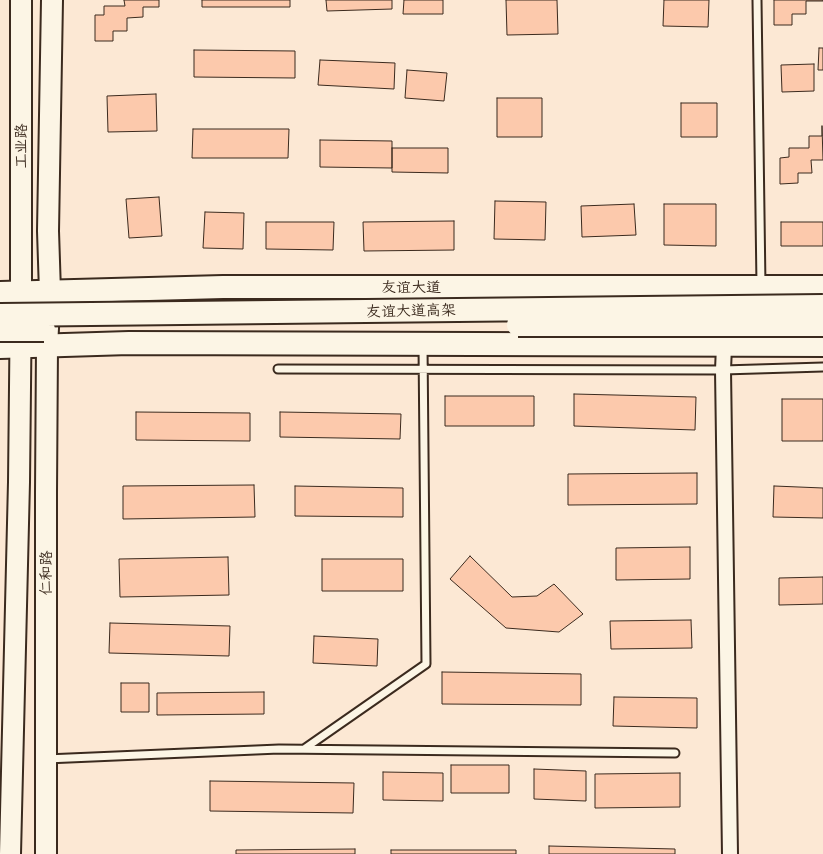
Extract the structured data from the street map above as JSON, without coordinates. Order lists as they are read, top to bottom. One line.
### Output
{"streets":{"main road":["工业路","友谊大道","友谊大道高架","仁和路"]},"crossings":[["工业路","友谊大道"],["工业路","仁和路"],["友谊大道","仁和路"]]}
